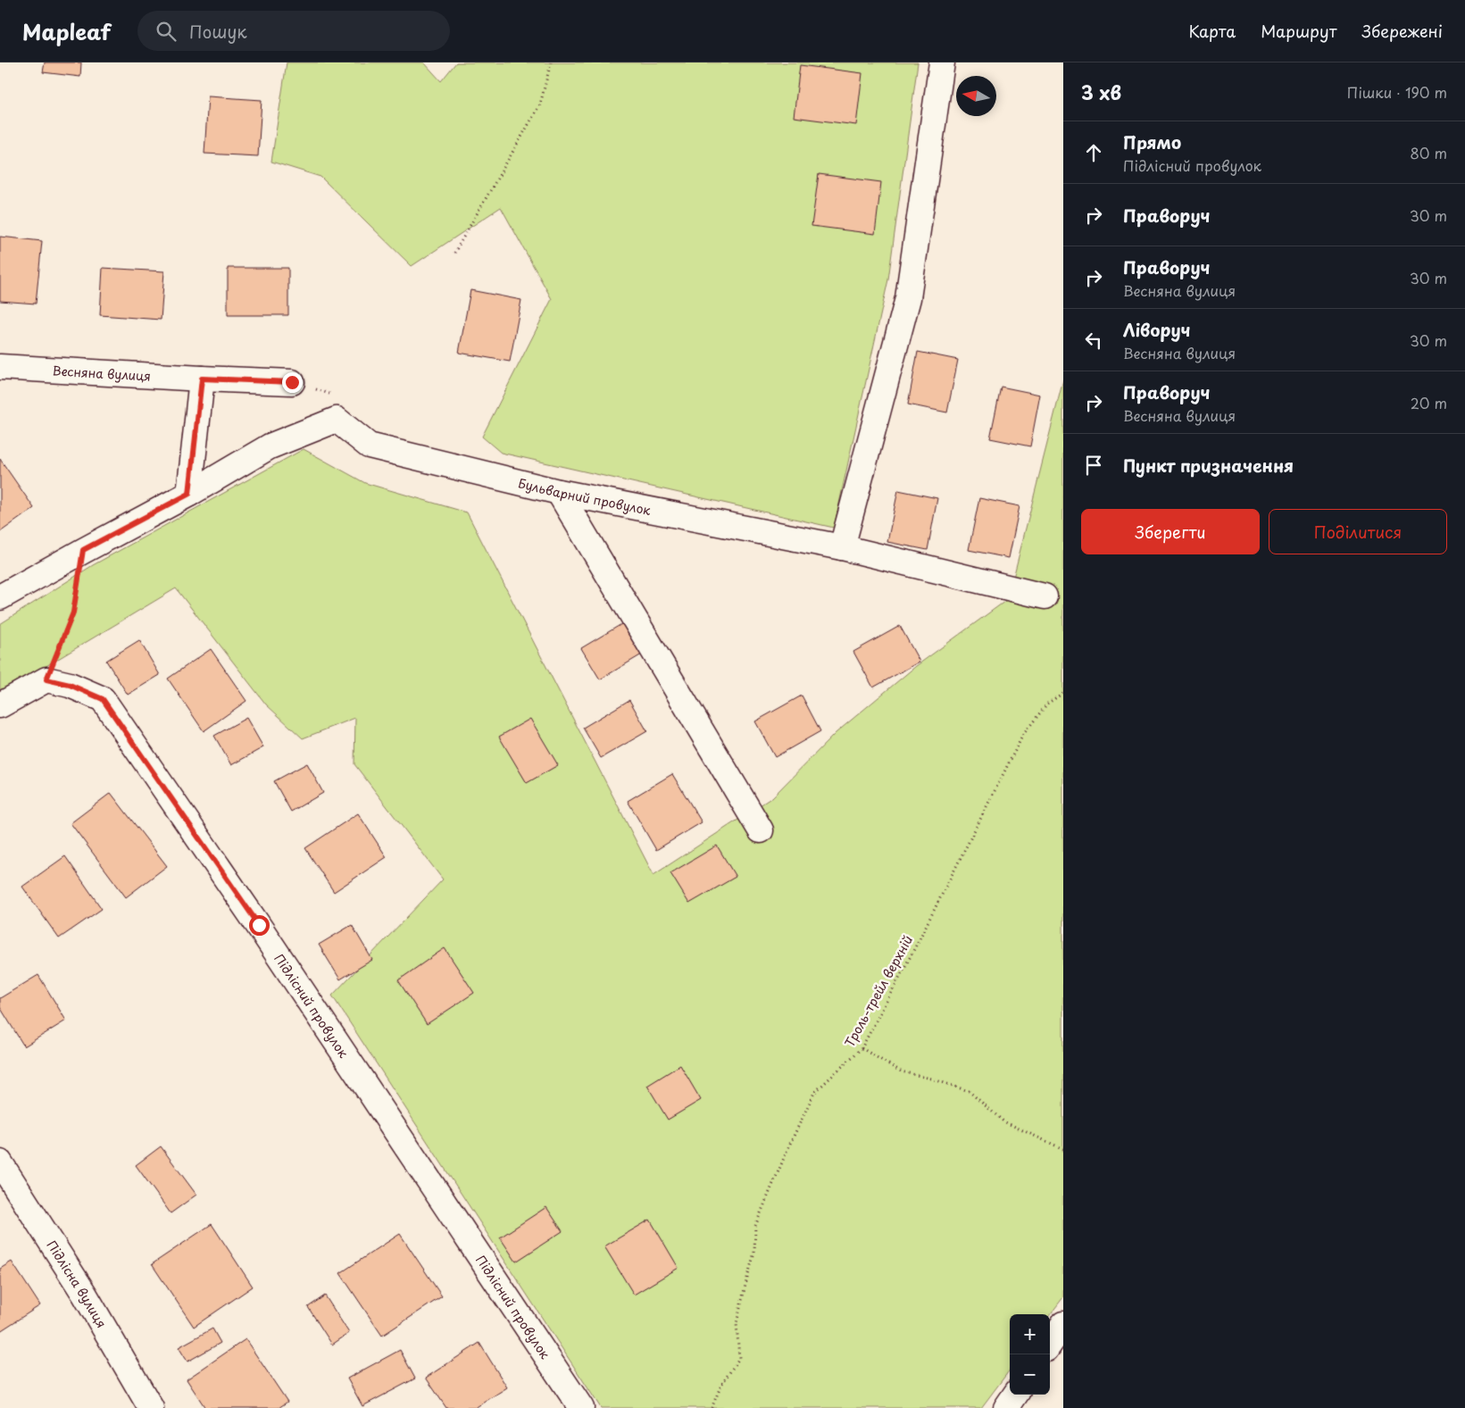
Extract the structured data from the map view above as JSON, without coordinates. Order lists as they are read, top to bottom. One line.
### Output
{"streets":{"street":["Весняна вулиця","Бульварний провулок","Підлісний провулок","Підлісна вулиця"],"path":["Троль-трейл верхній"]},"north":"left","page":{"header":"Mapleaf","search":"Пошук","nav":["Карта","Маршрут","Збережені"],"heading":["3 хв","Пішки · 190 m"],"list":[["Прямо","Підлісний провулок","80 m"],["Праворуч","30 m"],["Праворуч","Весняна вулиця","30 m"],["Ліворуч","Весняна вулиця","30 m"],["Праворуч","Весняна вулиця","20 m"],"Пункт призначення"],"buttons":["Зберегти","Поділитися"],"map_buttons":["+","−"]}}
